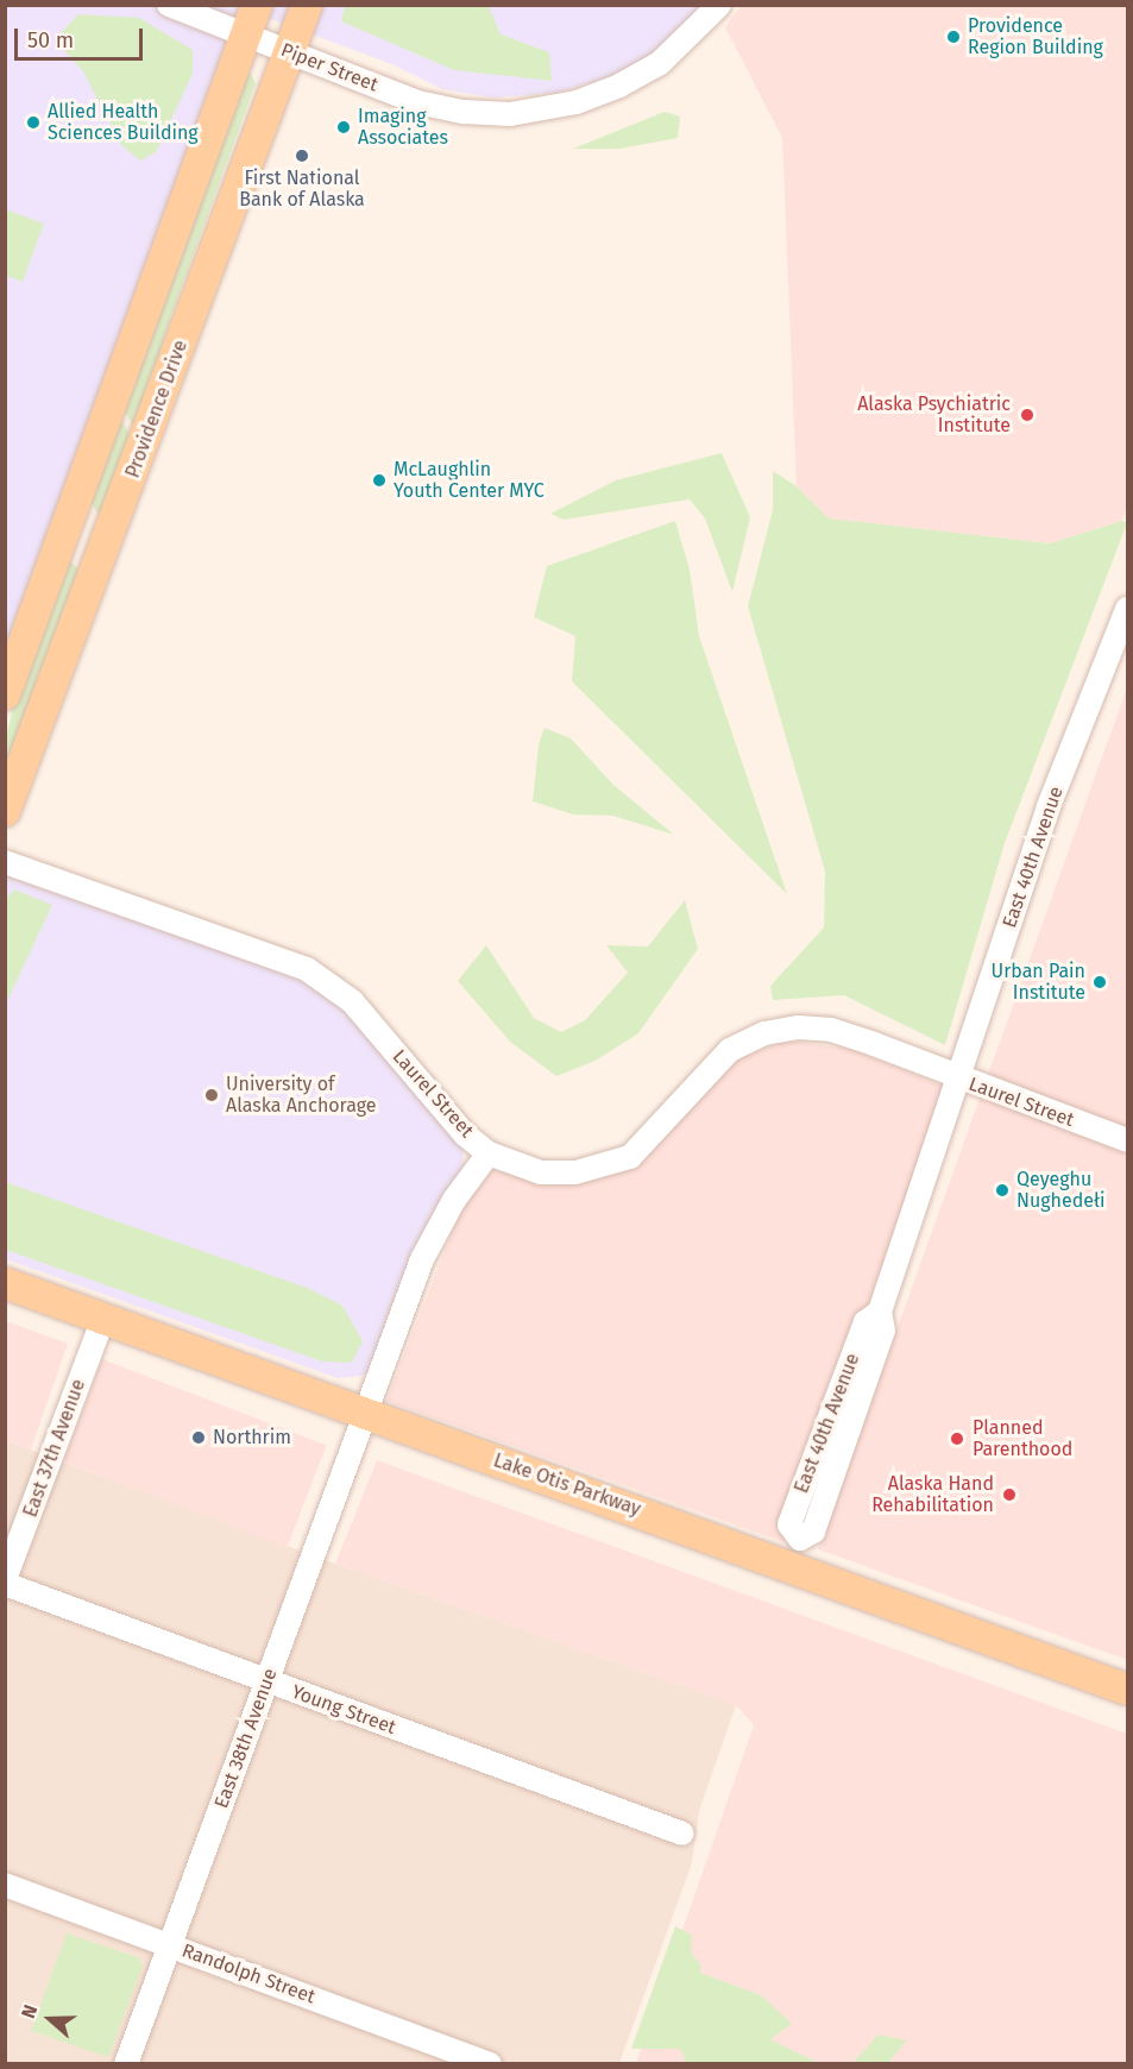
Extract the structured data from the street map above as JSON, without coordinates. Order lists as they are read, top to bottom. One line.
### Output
{"streets":{"main road":["Providence Drive","Lake Otis Parkway"],"street":["Piper Street","East 40th Avenue","Laurel Street","East 37th Avenue","Young Street","East 38th Avenue","Randolph Street"]},"crossings":[["Piper Street","Providence Drive"],["East 40th Avenue","Laurel Street"],["East 40th Avenue","Lake Otis Parkway"],["Laurel Street","East 38th Avenue"],["East 37th Avenue","Lake Otis Parkway"],["East 37th Avenue","Young Street"],["Lake Otis Parkway","East 38th Avenue"],["Young Street","East 38th Avenue"],["East 38th Avenue","Randolph Street"]],"places":["Providence Region Building","Allied Health Sciences Building","Imaging Associates","First National Bank of Alaska","Alaska Psychiatric Institute","McLaughlin Youth Center MYC","Urban Pain Institute","University of Alaska Anchorage","Qeyeghu Nughedełi","Northrim","Planned Parenthood","Alaska Hand Rehabilitation"],"scale_bar":"50 m","north":"left"}
